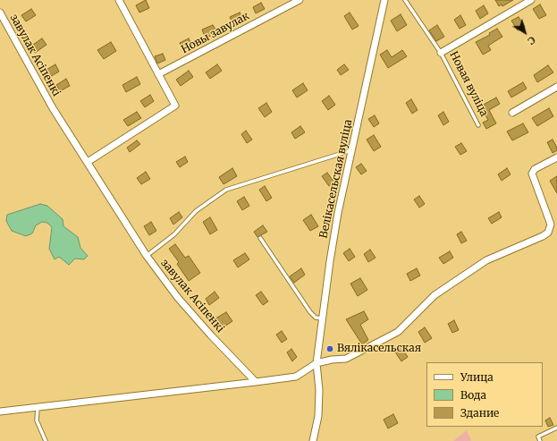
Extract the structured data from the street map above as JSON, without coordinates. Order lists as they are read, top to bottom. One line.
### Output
{"streets":{"street":["Новы завулак","завулак Асіпенкі","Новая вуліца","Велікасельская вуліца"]},"places":["Вялікасельская"],"legend":["Улица","Вода","Здание"],"north":"bottom right"}
